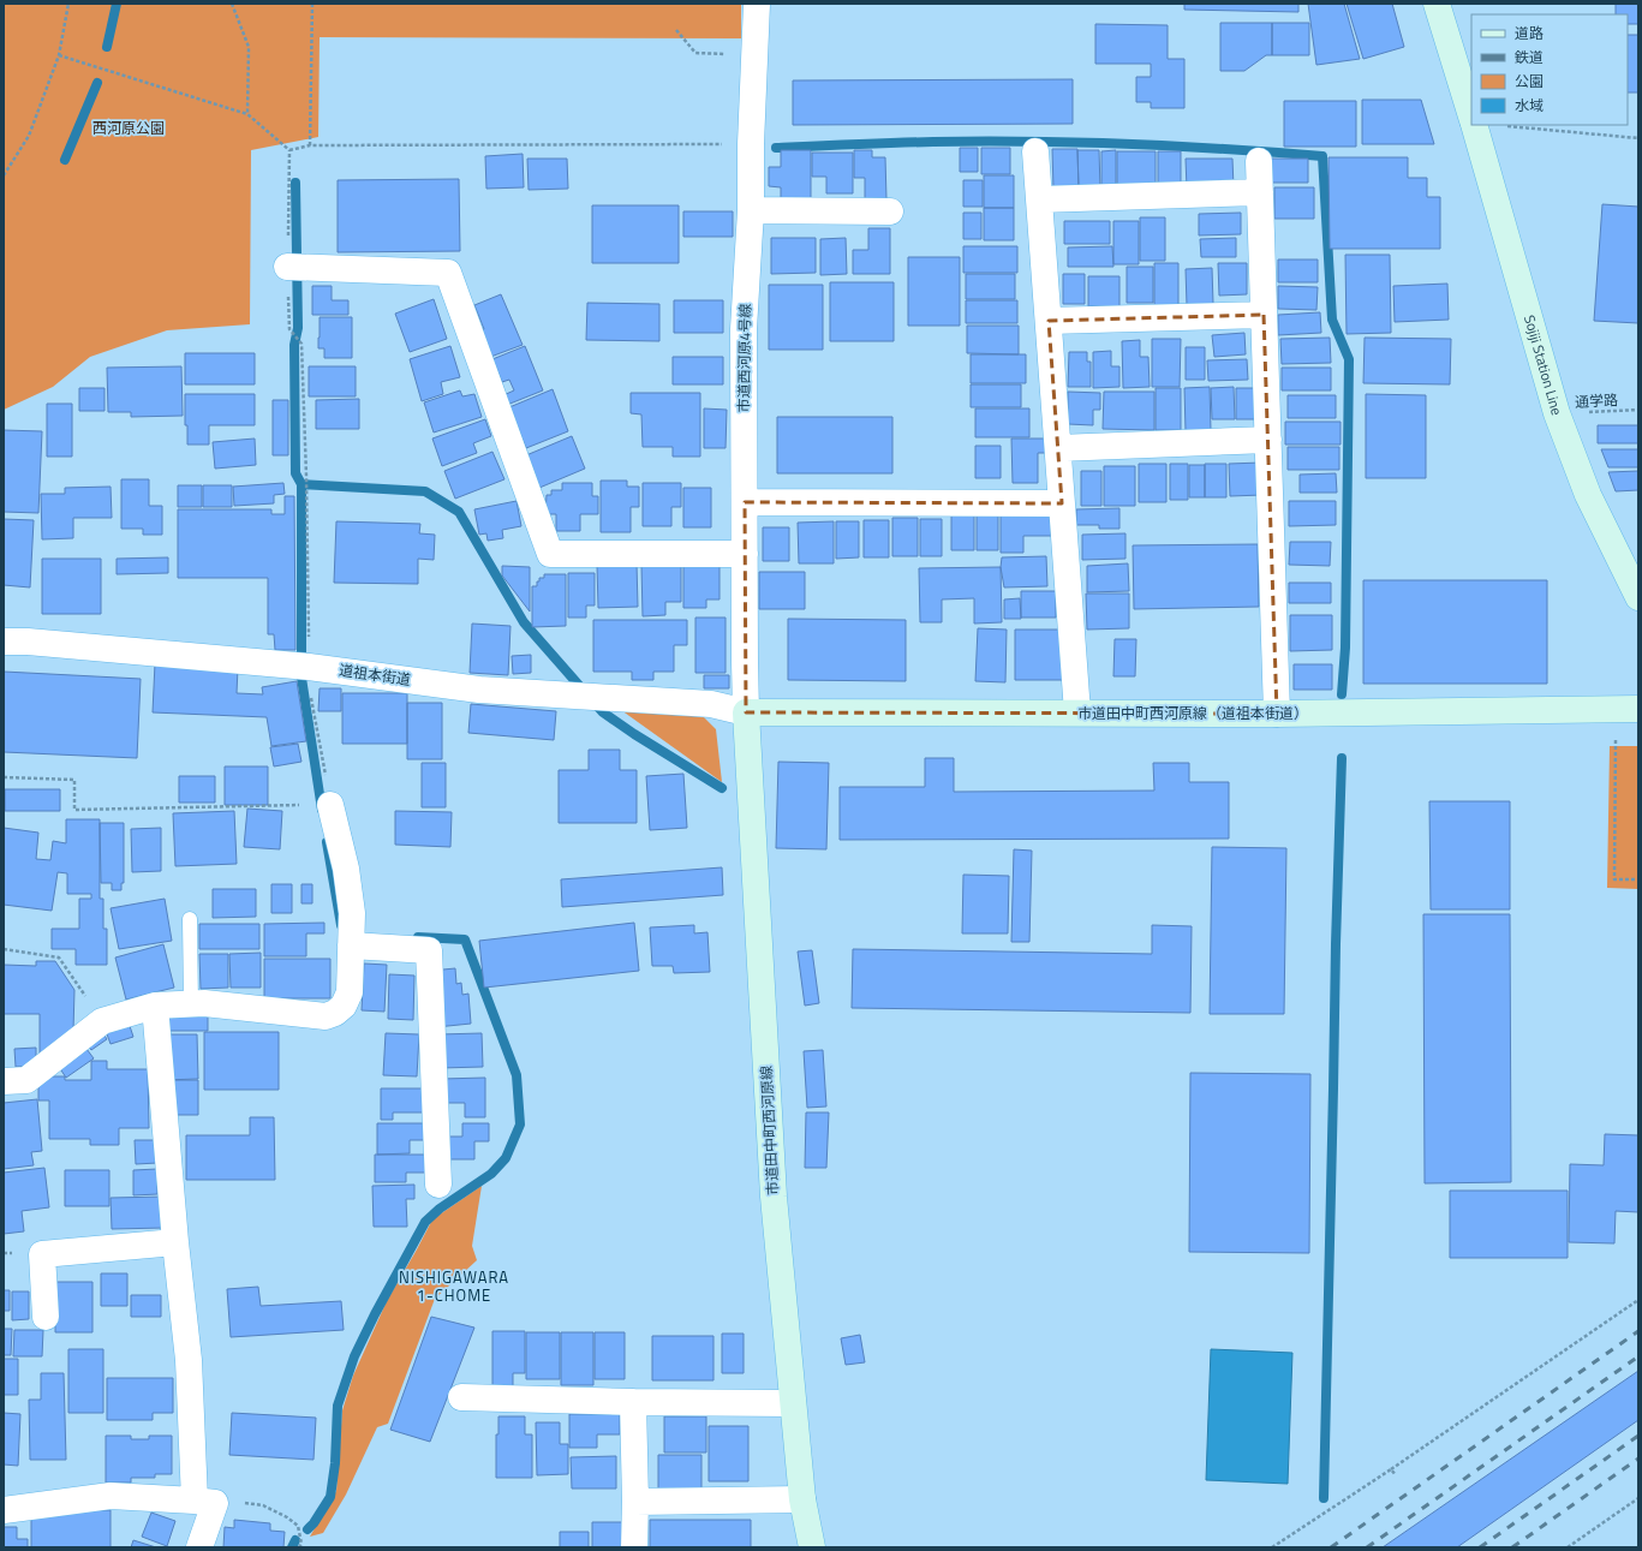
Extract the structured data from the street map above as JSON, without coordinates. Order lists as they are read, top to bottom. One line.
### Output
{"streets":{"street":["市道西河原4号線","Sojiji Station Line","道祖本街道","市道田中町西河原線（道祖本街道）","市道田中町西河原線"],"path":["通学路"]},"crossings":[["市道西河原4号線","道祖本街道"],["市道西河原4号線","市道田中町西河原線（道祖本街道）"],["市道西河原4号線","市道田中町西河原線"],["Sojiji Station Line","通学路"],["道祖本街道","市道田中町西河原線（道祖本街道）"],["道祖本街道","市道田中町西河原線"],["市道田中町西河原線（道祖本街道）","市道田中町西河原線"]],"districts":["NISHIGAWARA 1-CHOME"],"parks":["西河原公園"],"legend":["道路","鉄道","公園","水域"]}
